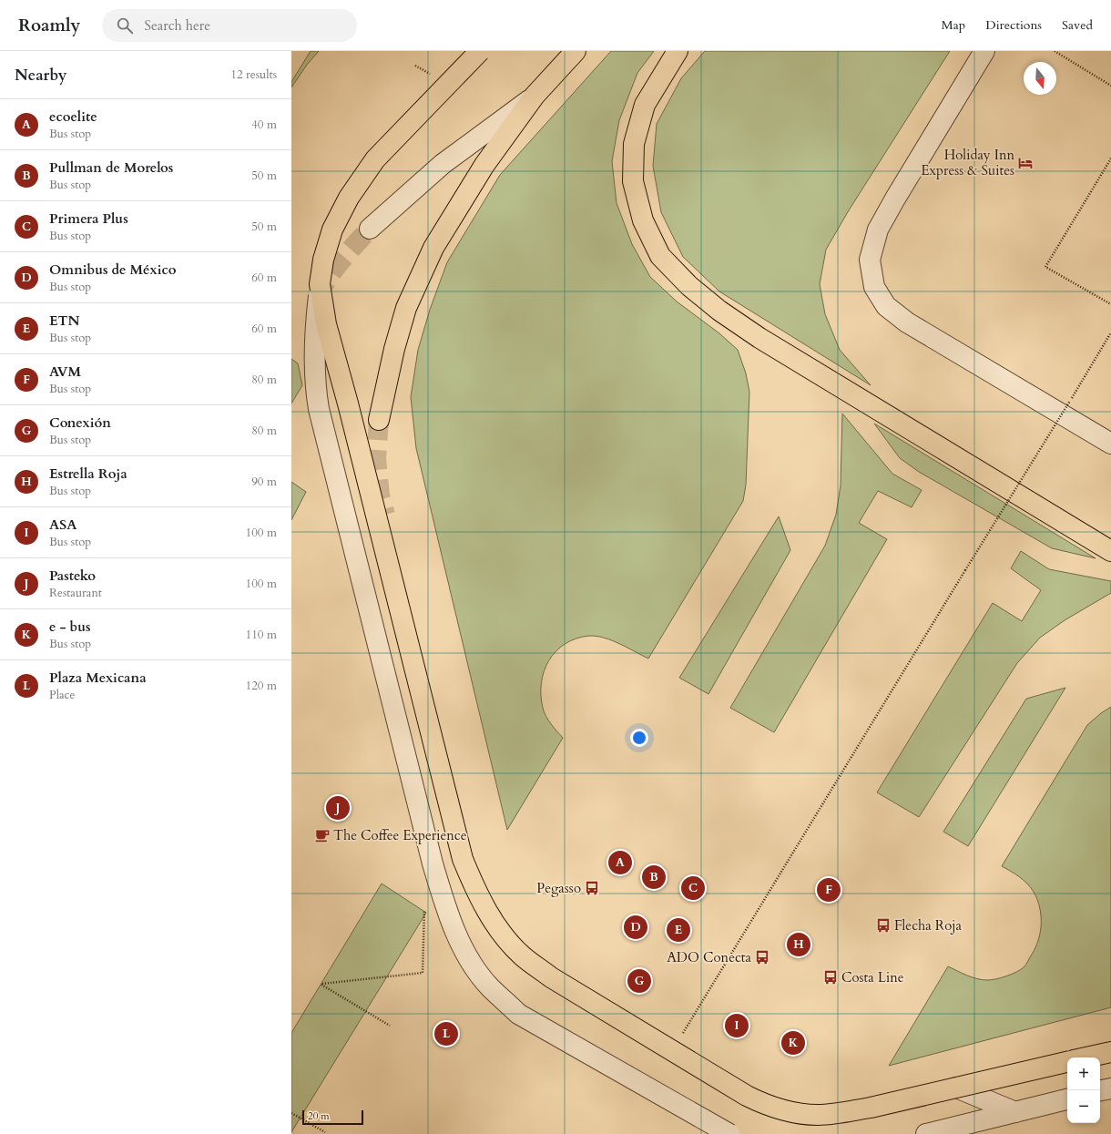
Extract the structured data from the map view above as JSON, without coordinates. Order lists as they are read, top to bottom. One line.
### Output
{"places":{"hotel":["Holiday Inn Express & Suites"],"cafe":["The Coffee Experience"],"bus stop":["Pegasso","Flecha Roja","ADO Conecta","Costa Line"]},"scale_bar":"20 m","north":"bottom","page":{"header":"Roamly","search":"Search here","nav":["Map","Directions","Saved"],"heading":["Nearby","12 results"],"list":[{"mark":"A","name":"ecoelite","note":"Bus stop","value":"40 m"},{"mark":"B","name":"Pullman de Morelos","note":"Bus stop","value":"50 m"},{"mark":"C","name":"Primera Plus","note":"Bus stop","value":"50 m"},{"mark":"D","name":"Omnibus de México","note":"Bus stop","value":"60 m"},{"mark":"E","name":"ETN","note":"Bus stop","value":"60 m"},{"mark":"F","name":"AVM","note":"Bus stop","value":"80 m"},{"mark":"G","name":"Conexión","note":"Bus stop","value":"80 m"},{"mark":"H","name":"Estrella Roja","note":"Bus stop","value":"90 m"},{"mark":"I","name":"ASA","note":"Bus stop","value":"100 m"},{"mark":"J","name":"Pasteko","note":"Restaurant","value":"100 m"},{"mark":"K","name":"e - bus","note":"Bus stop","value":"110 m"},{"mark":"L","name":"Plaza Mexicana","note":"Place","value":"120 m"}],"pins":["J","A","B","C","F","D","E","H","G","I","L","K"],"map_buttons":["+","−"],"scale":"20 m"}}
